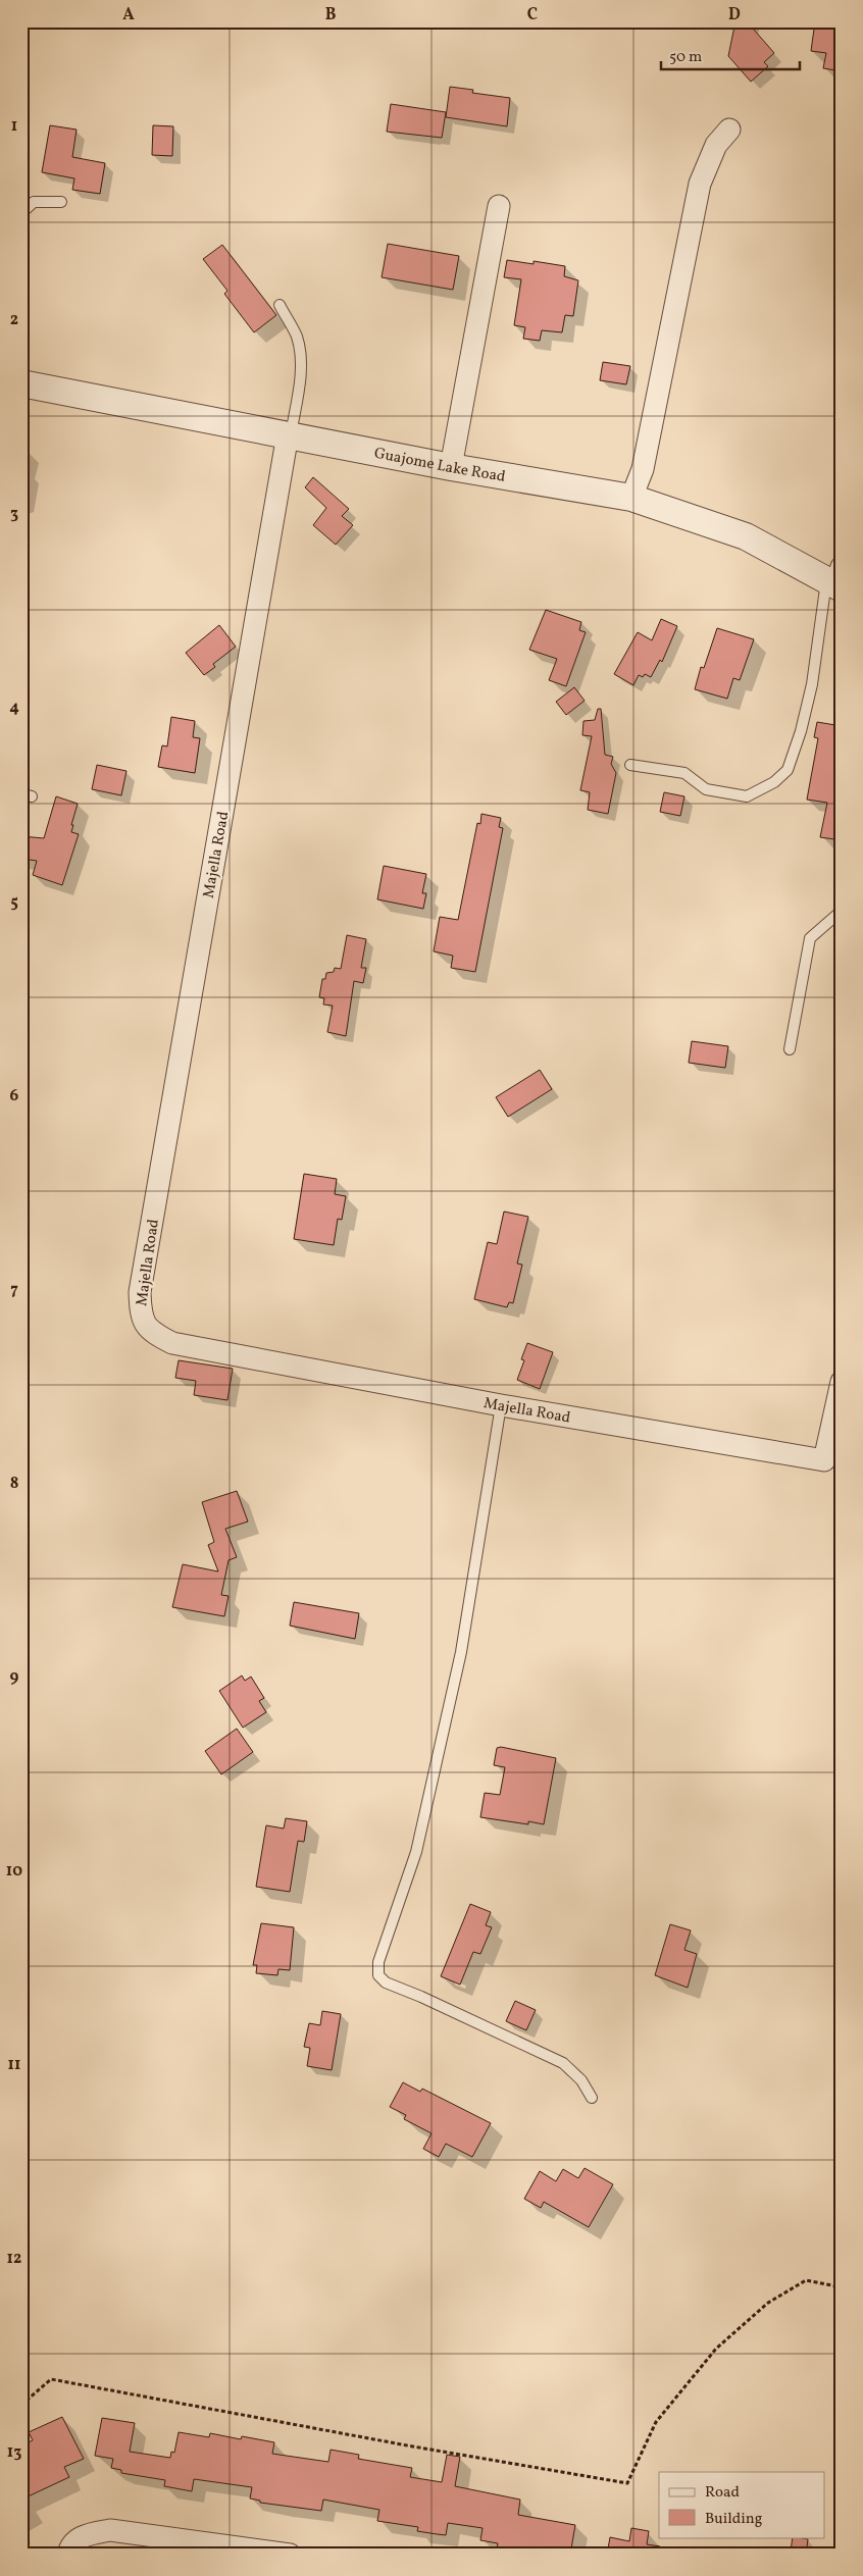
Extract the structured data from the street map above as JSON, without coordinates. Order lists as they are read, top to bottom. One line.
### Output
{"streets":{"street":["Guajome Lake Road","Majella Road"]},"crossings":[["Guajome Lake Road","Majella Road"]],"legend":["Road","Building"],"scale_bar":"50 m","grid":{"columns":["A","B","C","D"],"rows":["1","2","3","4","5","6","7","8","9","10","11","12","13"]}}
